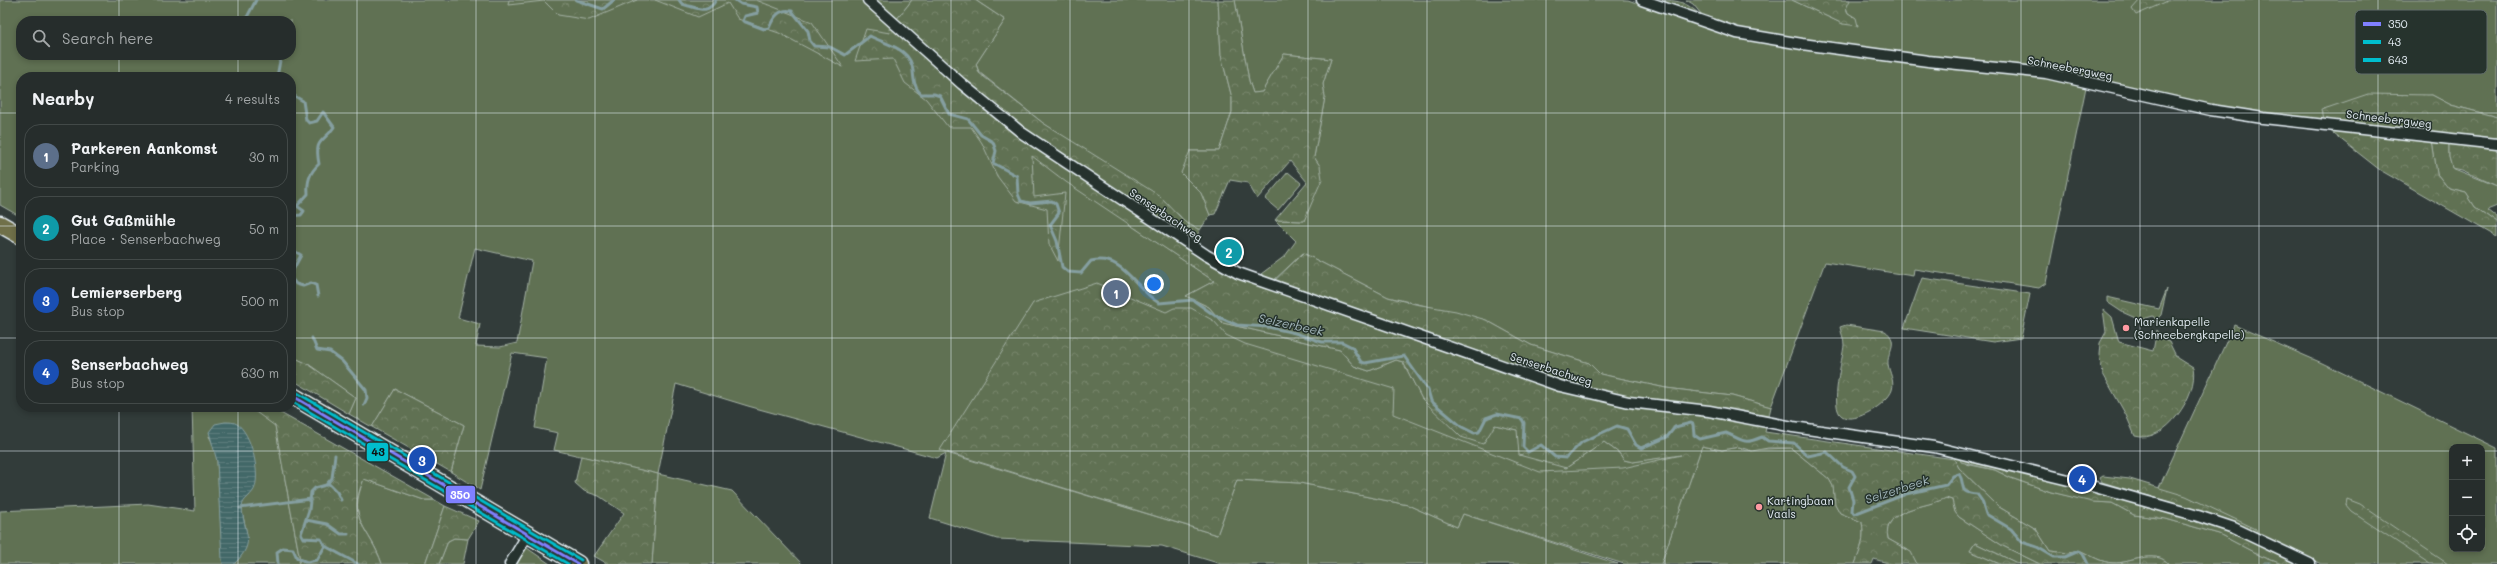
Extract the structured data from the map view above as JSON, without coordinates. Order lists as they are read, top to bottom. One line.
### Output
{"streets":{"street":["Schneebergweg","Senserbachweg"]},"water":["Selzerbeek"],"places":["Marienkapelle (Schneebergkapelle)","Kartingbaan Vaals"],"lines":["transit line 643","transit line 350","transit line 43"],"legend":["350","43","643"],"page":{"search":"Search here","heading":["Nearby","4 results"],"list":[{"mark":"1","name":"Parkeren Aankomst","note":"Parking","value":"30 m"},{"mark":"2","name":"Gut Gaßmühle","note":"Place · Senserbachweg","value":"50 m"},{"mark":"3","name":"Lemierserberg","note":"Bus stop","value":"500 m"},{"mark":"4","name":"Senserbachweg","note":"Bus stop","value":"630 m"}],"pins":["2","1","3","4"],"map_buttons":["+","−"]}}
